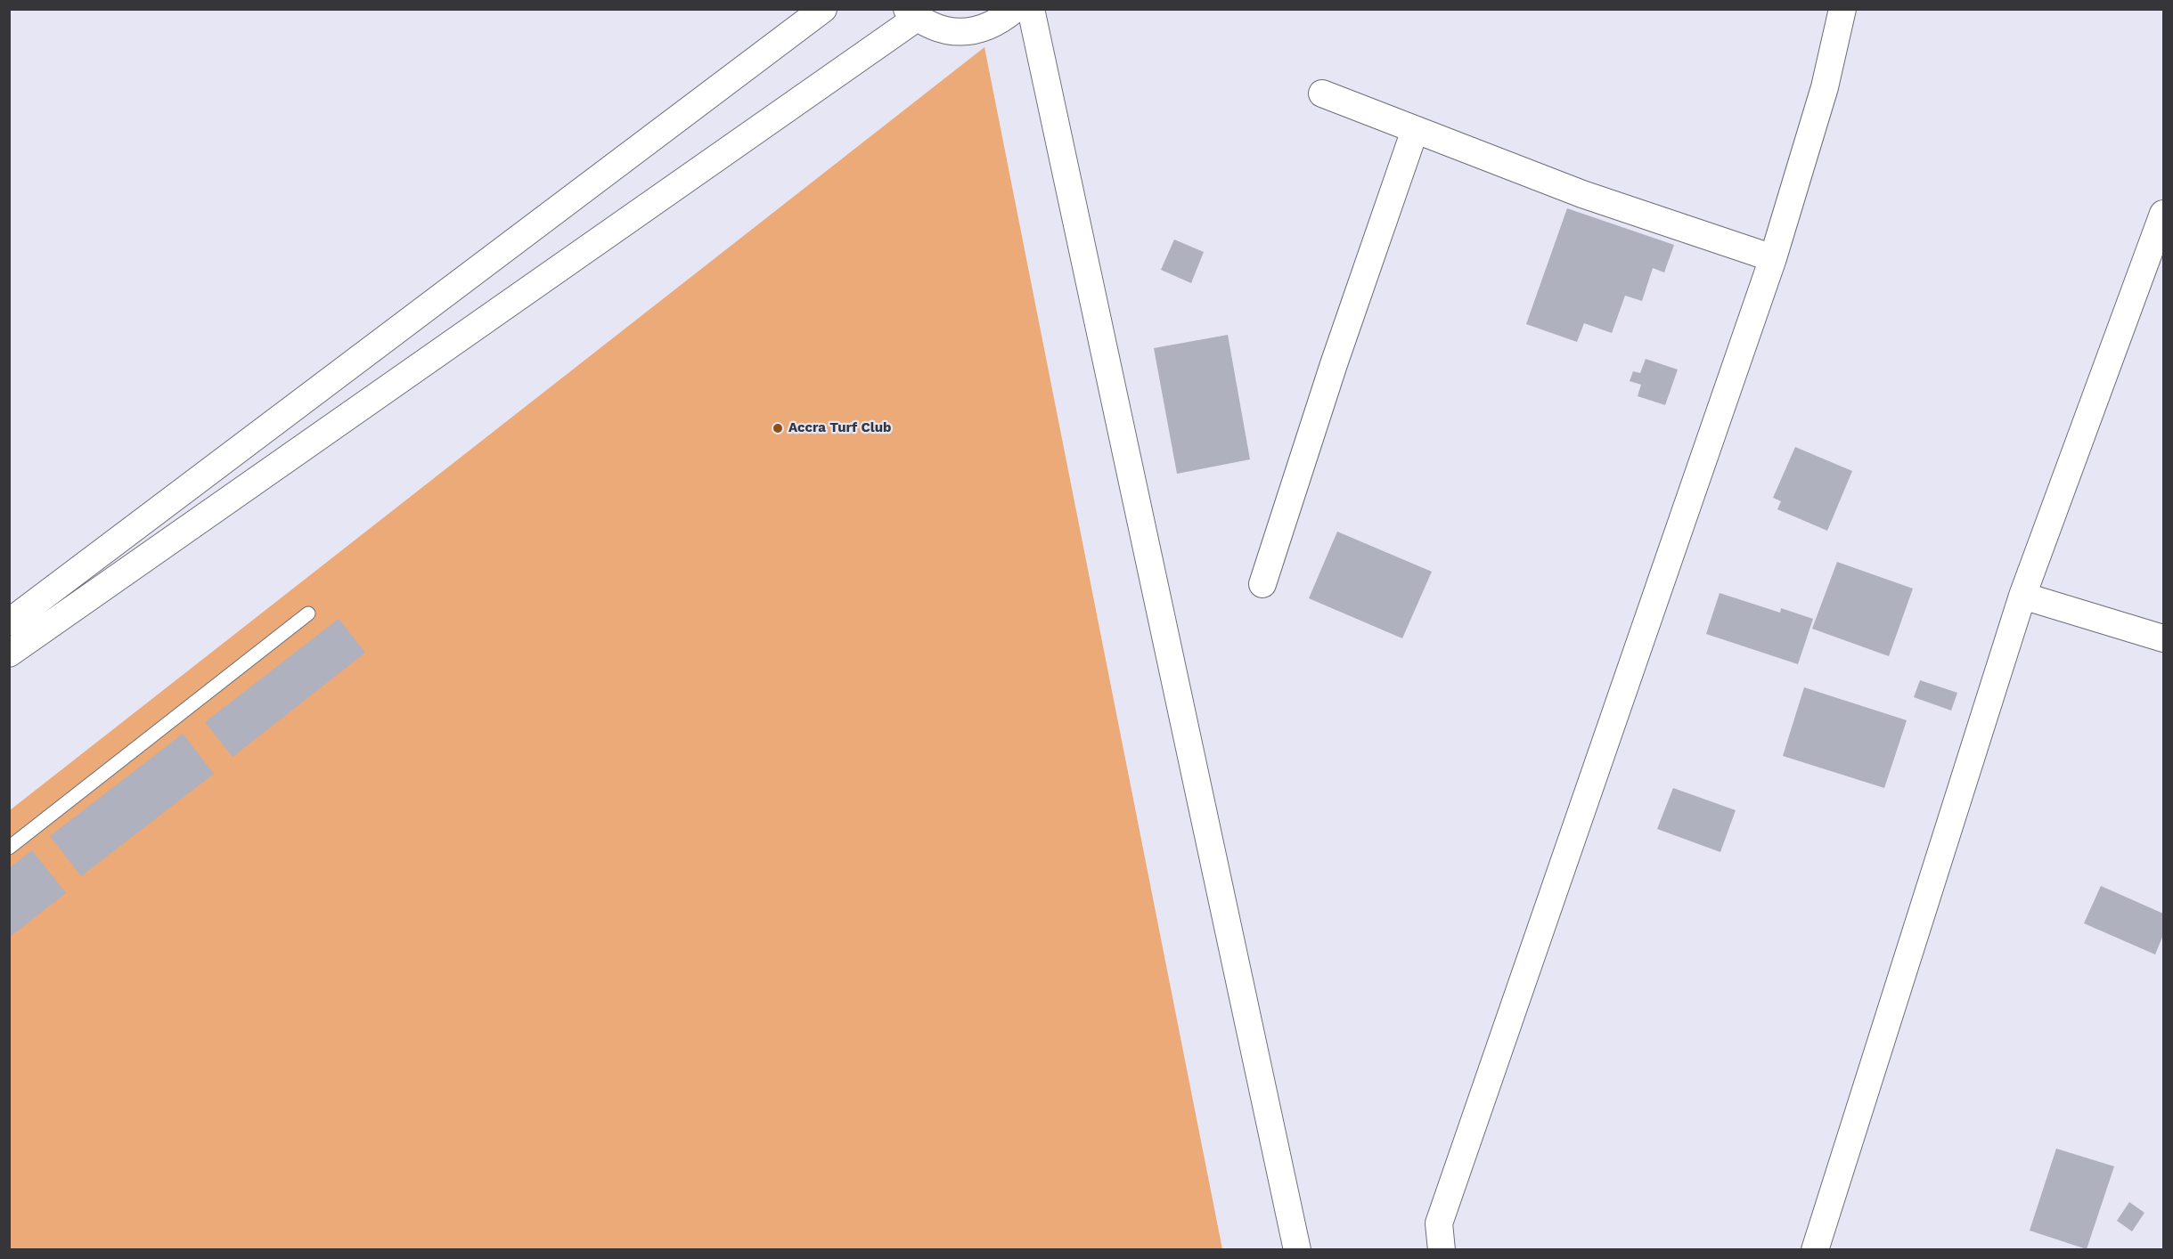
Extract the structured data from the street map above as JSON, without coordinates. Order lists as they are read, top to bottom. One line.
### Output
{"places":["Accra Turf Club"]}
